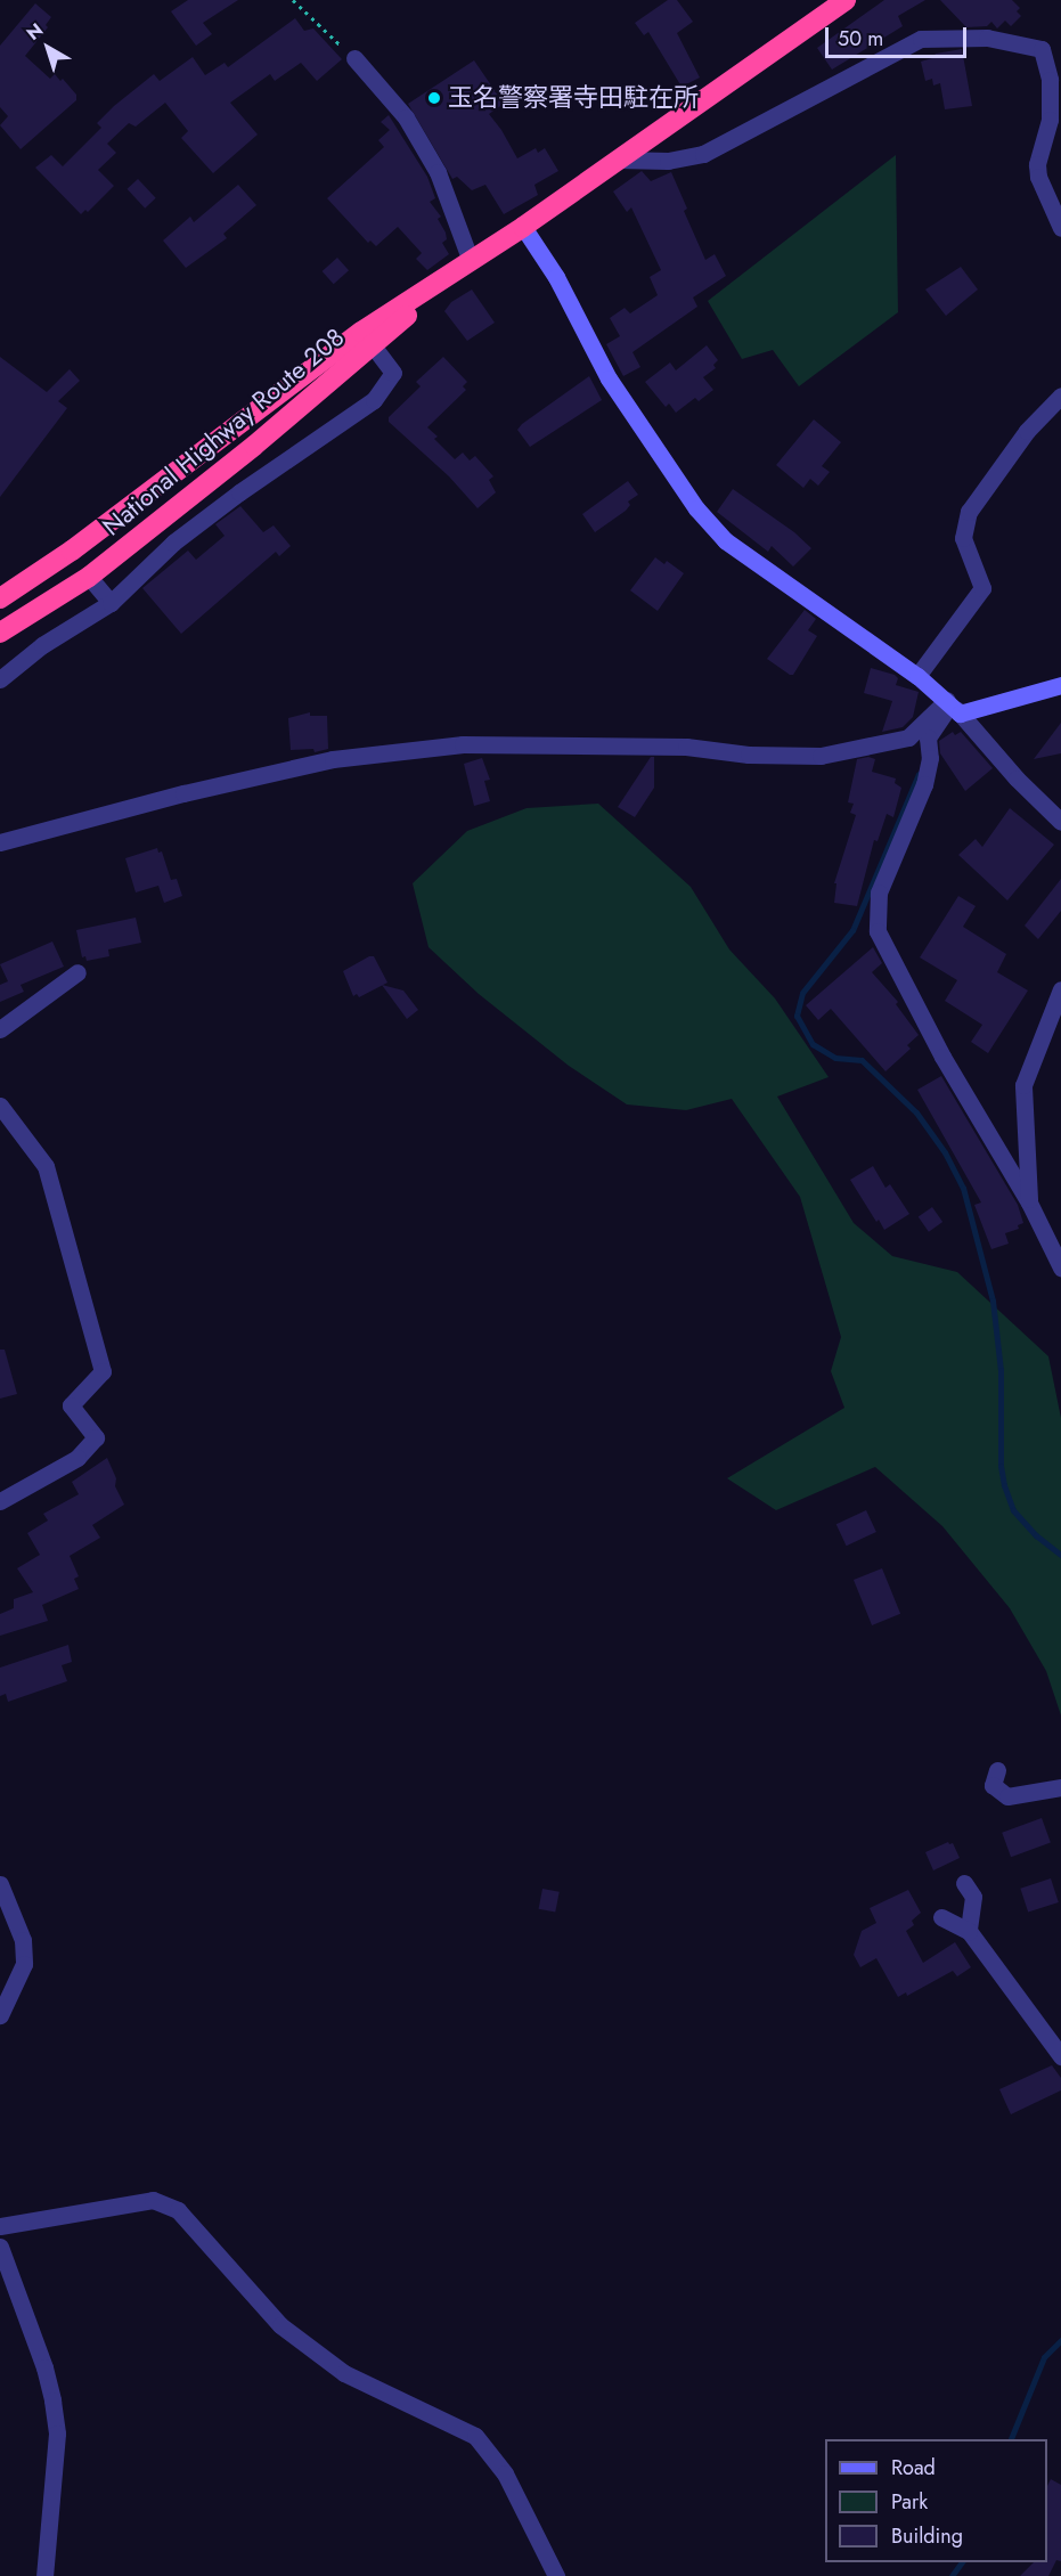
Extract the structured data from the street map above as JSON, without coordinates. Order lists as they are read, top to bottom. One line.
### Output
{"streets":{"highway":["National Highway Route 208"]},"places":["玉名警察署寺田駐在所"],"legend":["Road","Park","Building"],"scale_bar":"50 m","north":"top left"}
